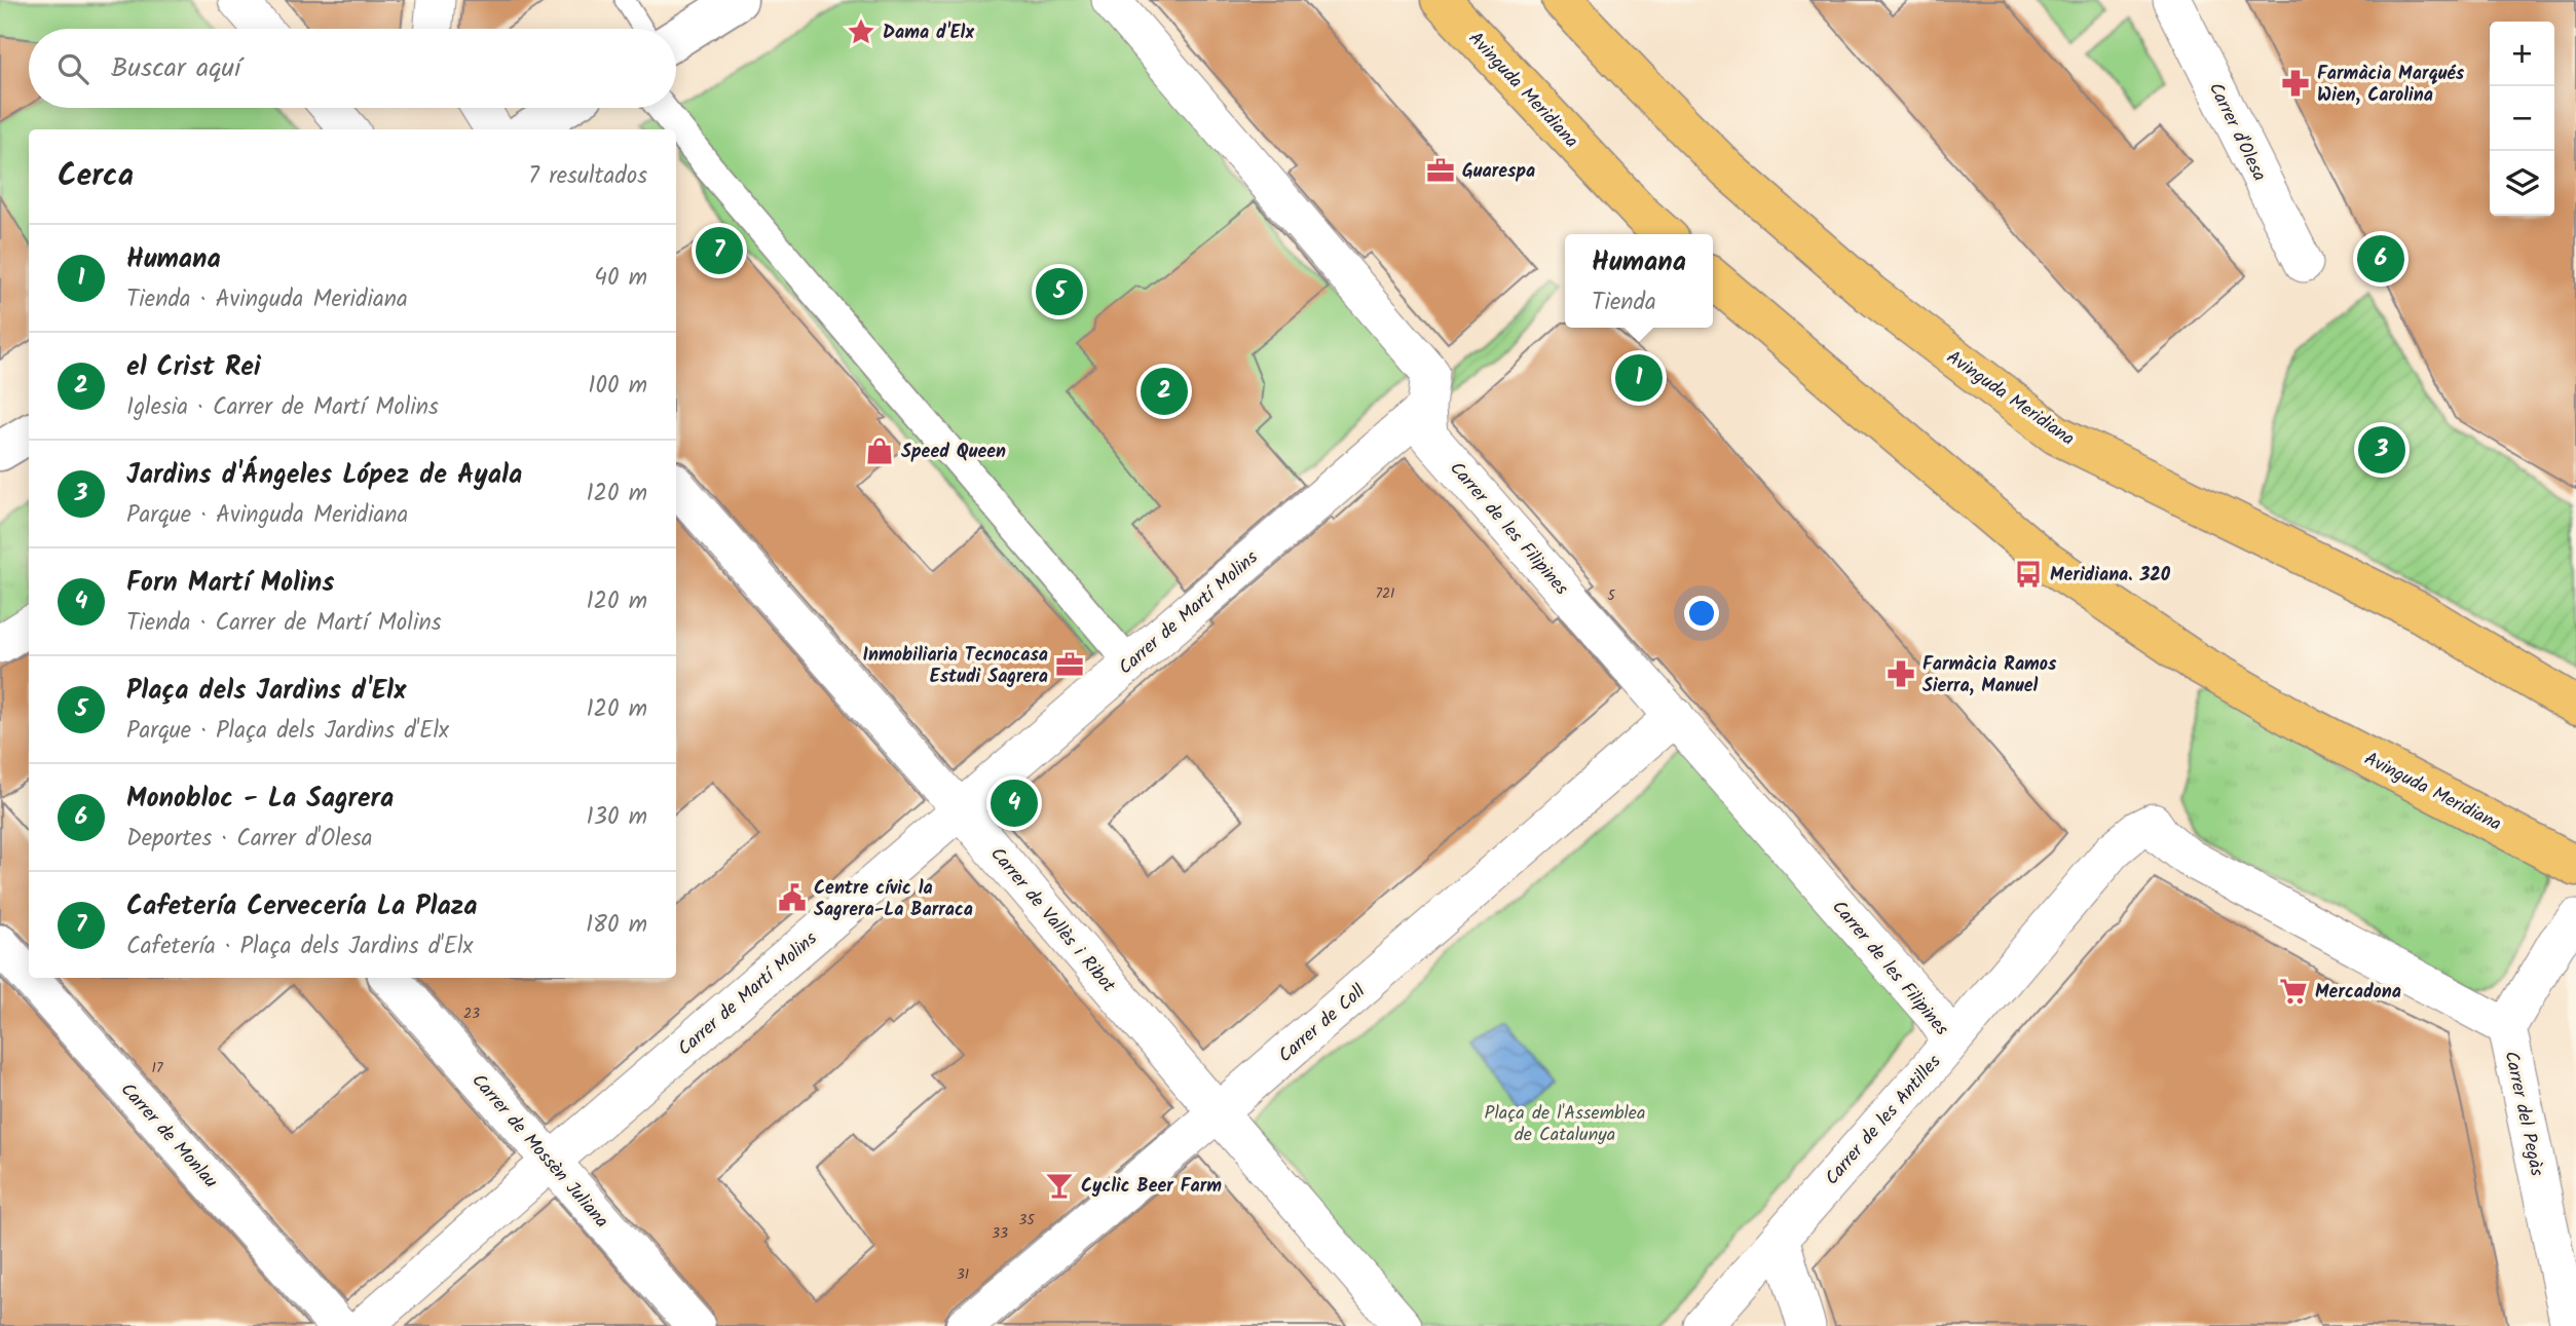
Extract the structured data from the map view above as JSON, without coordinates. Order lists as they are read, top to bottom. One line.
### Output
{"streets":{"main road":["Avinguda Meridiana"],"street":["Carrer d'Olesa","Carrer de les Filipines","Carrer de Martí Molins","Carrer de Vallès i Ribot","Carrer de Coll","Carrer del Pegàs","Carrer de les Antilles","Carrer de Monlau","Carrer de Mossèn Juliana"]},"crossings":[["Carrer de les Filipines","Carrer de Martí Molins"],["Carrer de les Filipines","Carrer de Coll"],["Carrer de les Filipines","Carrer de les Antilles"],["Carrer de Martí Molins","Carrer de Vallès i Ribot"],["Carrer de Martí Molins","Carrer de Mossèn Juliana"],["Carrer de Vallès i Ribot","Carrer de Coll"],["Carrer del Pegàs","Carrer de les Antilles"]],"parks":["Plaça de l'Assemblea de Catalunya"],"places":{"place":["Dama d'Elx"],"pharmacy":["Farmàcia Marqués Wien, Carolina","Farmàcia Ramos Sierra, Manuel"],"office":["Guarespa","Inmobiliaria Tecnocasa Estudi Sagrera"],"shop":["Speed Queen"],"bus stop":["Meridiana. 320"],"public building":["Centre cívic la Sagrera-La Barraca"],"supermarket":["Mercadona"],"bar":["Cyclic Beer Farm"]},"house_numbers":["72I","5","23","17","35","33","31"],"page":{"map_buttons":["+","−"],"search":"Buscar aquí","heading":["Cerca","7 resultados"],"pins":["7","6","5","1","2","3","4"],"list":[{"mark":"1","name":"Humana","note":"Tienda · Avinguda Meridiana","value":"40 m"},{"mark":"2","name":"el Crist Rei","note":"Iglesia · Carrer de Martí Molins","value":"100 m"},{"mark":"3","name":"Jardins d'Ángeles López de Ayala","note":"Parque · Avinguda Meridiana","value":"120 m"},{"mark":"4","name":"Forn Martí Molins","note":"Tienda · Carrer de Martí Molins","value":"120 m"},{"mark":"5","name":"Plaça dels Jardins d'Elx","note":"Parque · Plaça dels Jardins d'Elx","value":"120 m"},{"mark":"6","name":"Monobloc - La Sagrera","note":"Deportes · Carrer d'Olesa","value":"130 m"},{"mark":"7","name":"Cafetería Cervecería La Plaza","note":"Cafetería · Plaça dels Jardins d'Elx","value":"180 m"}],"popup":["Humana","Tienda"]}}
